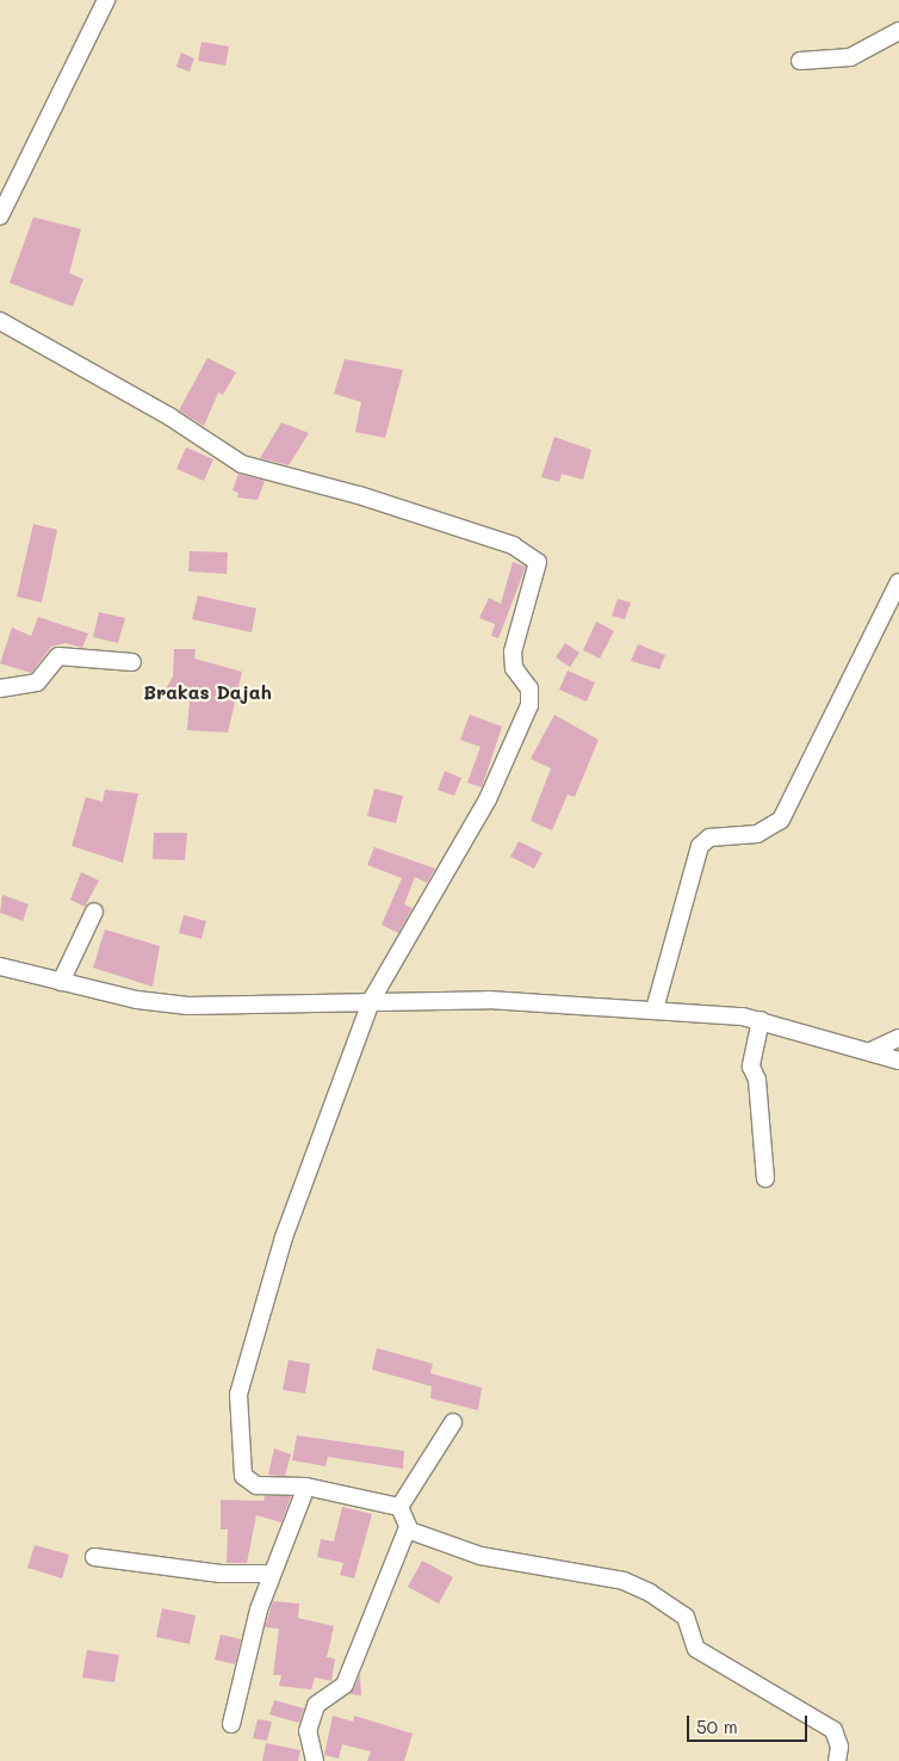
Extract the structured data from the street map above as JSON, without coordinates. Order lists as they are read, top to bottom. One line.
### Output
{"districts":["Brakas Dajah"],"scale_bar":"50 m"}
